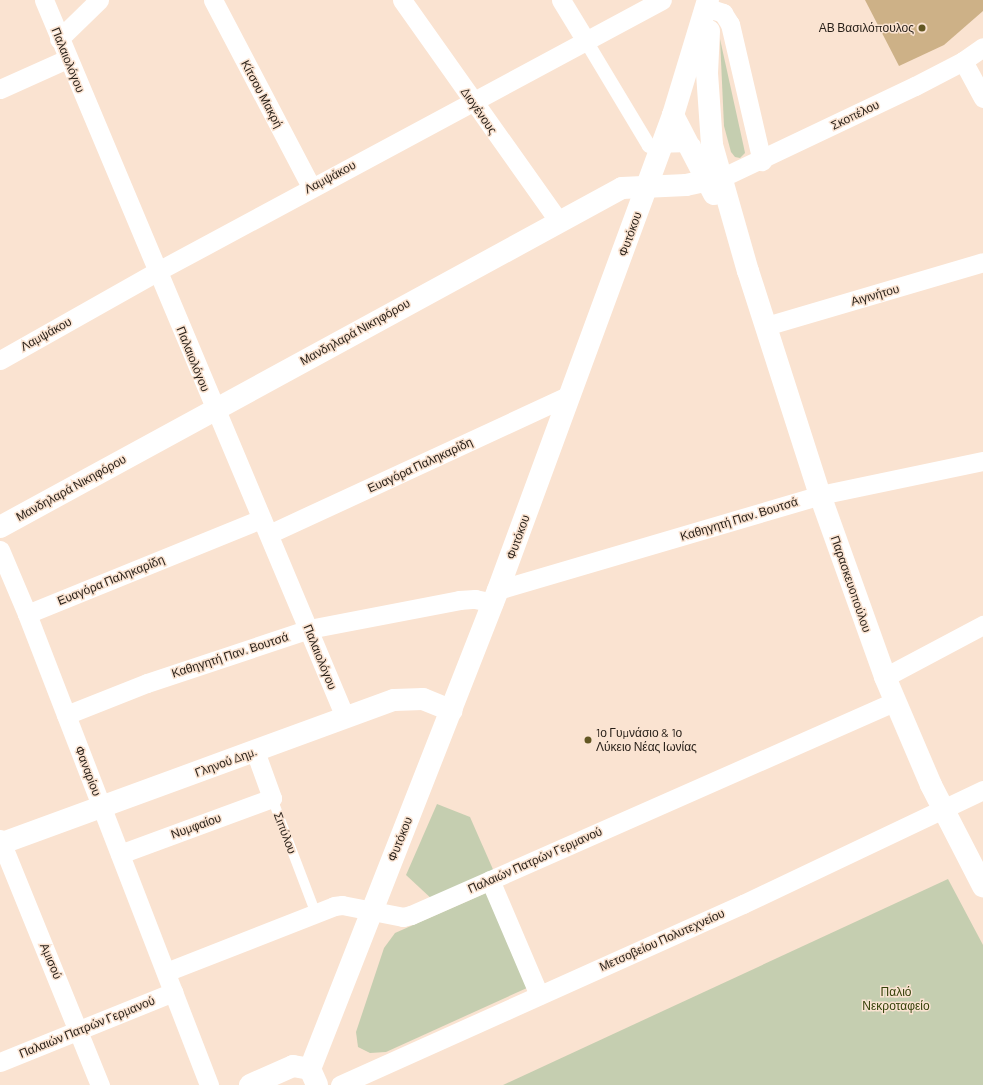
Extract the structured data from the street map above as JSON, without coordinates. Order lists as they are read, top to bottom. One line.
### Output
{"streets":{"street":["Παλαιολόγου","Κίτσου Μακρή","Διογένους","Σκοπέλου","Λαμψάκου","Φυτόκου","Αιγινήτου","Μανδηλαρά Νικηφόρου","Ευαγόρα Παληκαρίδη","Καθηγητή Παν. Βουτσά","Παρασκευοπούλου","Γληνού Δημ.","Φαναρίου","Νυμφαίου","Σιπύλου","Παλαιών Πατρών Γερμανού","Μετσοβείου Πολυτεχνείου","Αμισού"]},"crossings":[["Παλαιολόγου","Λαμψάκου"],["Παλαιολόγου","Μανδηλαρά Νικηφόρου"],["Παλαιολόγου","Ευαγόρα Παληκαρίδη"],["Παλαιολόγου","Καθηγητή Παν. Βουτσά"],["Παλαιολόγου","Γληνού Δημ."],["Κίτσου Μακρή","Λαμψάκου"],["Διογένους","Λαμψάκου"],["Διογένους","Μανδηλαρά Νικηφόρου"],["Σκοπέλου","Μανδηλαρά Νικηφόρου"],["Σκοπέλου","Παρασκευοπούλου"],["Φυτόκου","Μανδηλαρά Νικηφόρου"],["Φυτόκου","Ευαγόρα Παληκαρίδη"],["Φυτόκου","Καθηγητή Παν. Βουτσά"],["Φυτόκου","Γληνού Δημ."],["Φυτόκου","Παλαιών Πατρών Γερμανού"],["Αιγινήτου","Παρασκευοπούλου"],["Μανδηλαρά Νικηφόρου","Παρασκευοπούλου"],["Ευαγόρα Παληκαρίδη","Φαναρίου"],["Καθηγητή Παν. Βουτσά","Παρασκευοπούλου"],["Καθηγητή Παν. Βουτσά","Φαναρίου"],["Παρασκευοπούλου","Παλαιών Πατρών Γερμανού"],["Παρασκευοπούλου","Μετσοβείου Πολυτεχνείου"],["Γληνού Δημ.","Φαναρίου"],["Γληνού Δημ.","Σιπύλου"],["Γληνού Δημ.","Αμισού"],["Φαναρίου","Νυμφαίου"],["Φαναρίου","Παλαιών Πατρών Γερμανού"],["Νυμφαίου","Σιπύλου"],["Σιπύλου","Παλαιών Πατρών Γερμανού"],["Παλαιών Πατρών Γερμανού","Αμισού"]],"parks":["Παλιό Νεκροταφείο"],"places":["ΑΒ Βασιλόπουλος","1ο Γυμνάσιο & 1ο Λύκειο Νέας Ιωνίας"]}
